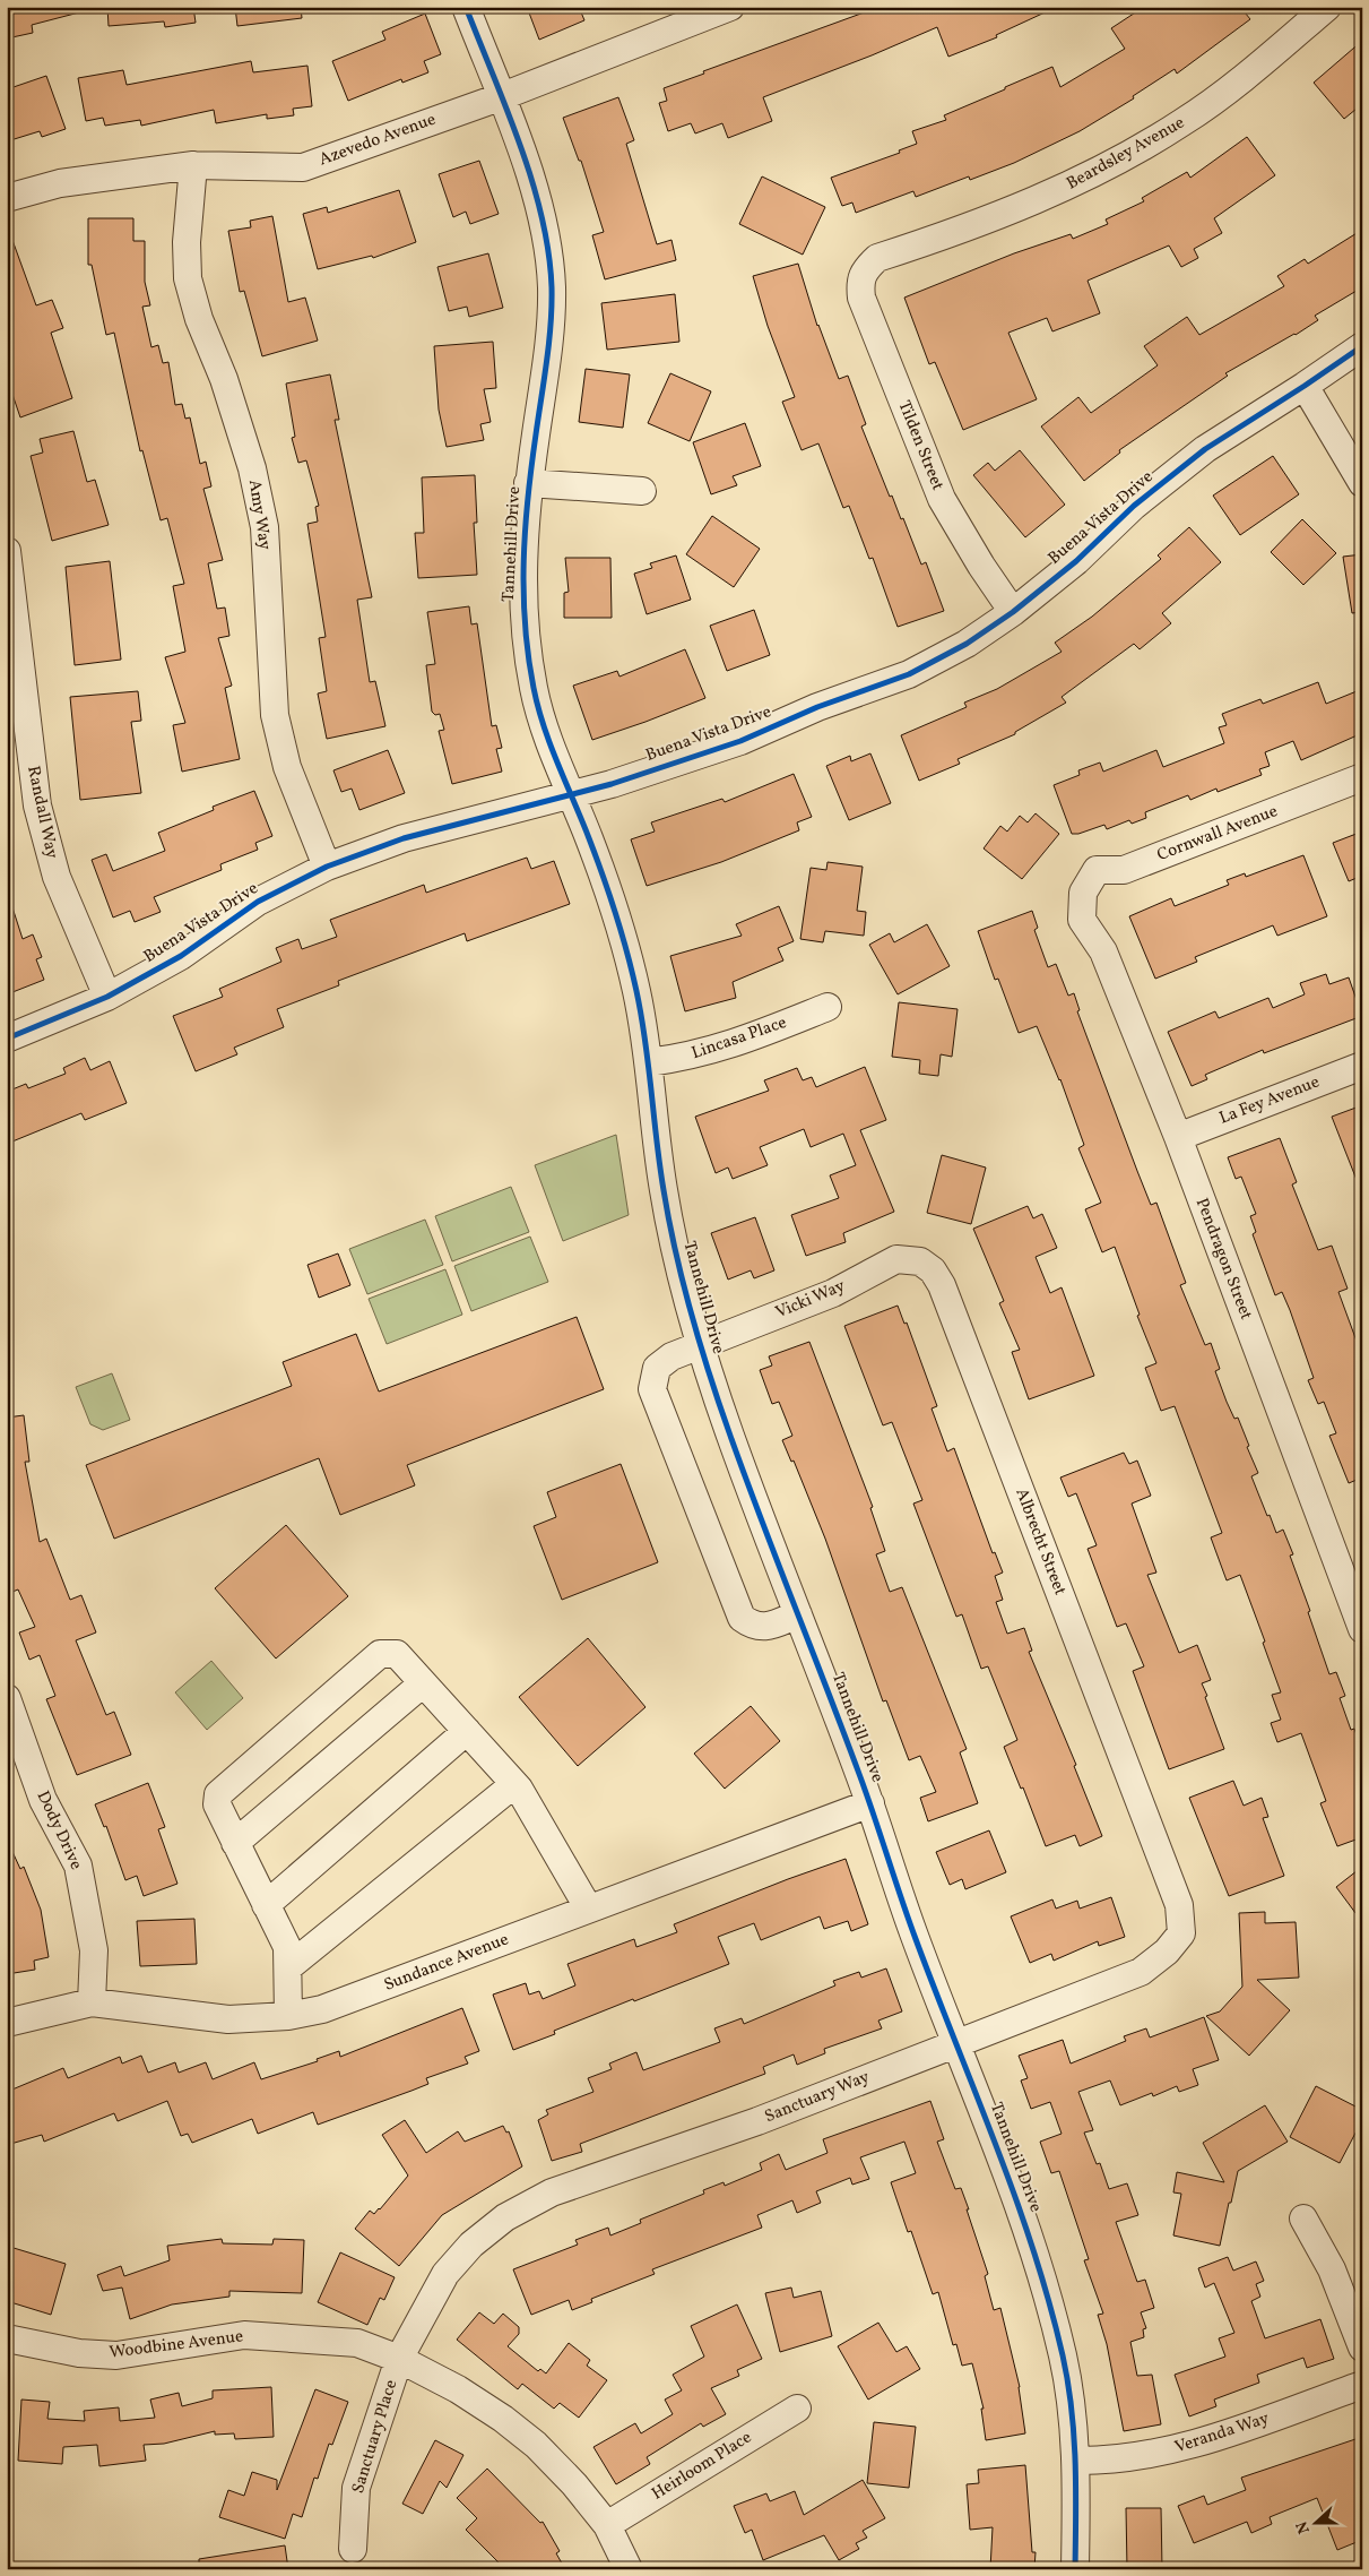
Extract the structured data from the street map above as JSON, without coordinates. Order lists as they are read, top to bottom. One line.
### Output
{"streets":{"street":["Azevedo Avenue","Beardsley Avenue","Tilden Street","Amy Way","Buena Vista Drive","Tannehill Drive","Randall Way","Cornwall Avenue","Lincasa Place","La Fey Avenue","Pendragon Street","Vicki Way","Albrecht Street","Dody Drive","Sundance Avenue","Sanctuary Way","Woodbine Avenue","Veranda Way","Sanctuary Place","Heirloom Place"]},"crossings":[["Azevedo Avenue","Amy Way"],["Azevedo Avenue","Tannehill Drive"],["Beardsley Avenue","Tilden Street"],["Tilden Street","Buena Vista Drive"],["Amy Way","Buena Vista Drive"],["Buena Vista Drive","Tannehill Drive"],["Buena Vista Drive","Randall Way"],["Tannehill Drive","Lincasa Place"],["Tannehill Drive","Vicki Way"],["Tannehill Drive","Sundance Avenue"],["Tannehill Drive","Sanctuary Way"],["Tannehill Drive","Veranda Way"],["Cornwall Avenue","Pendragon Street"],["La Fey Avenue","Pendragon Street"],["Vicki Way","Albrecht Street"],["Albrecht Street","Sanctuary Way"],["Dody Drive","Sundance Avenue"],["Sanctuary Way","Woodbine Avenue"],["Sanctuary Way","Sanctuary Place"],["Woodbine Avenue","Sanctuary Place"],["Woodbine Avenue","Heirloom Place"]],"north":"left"}
